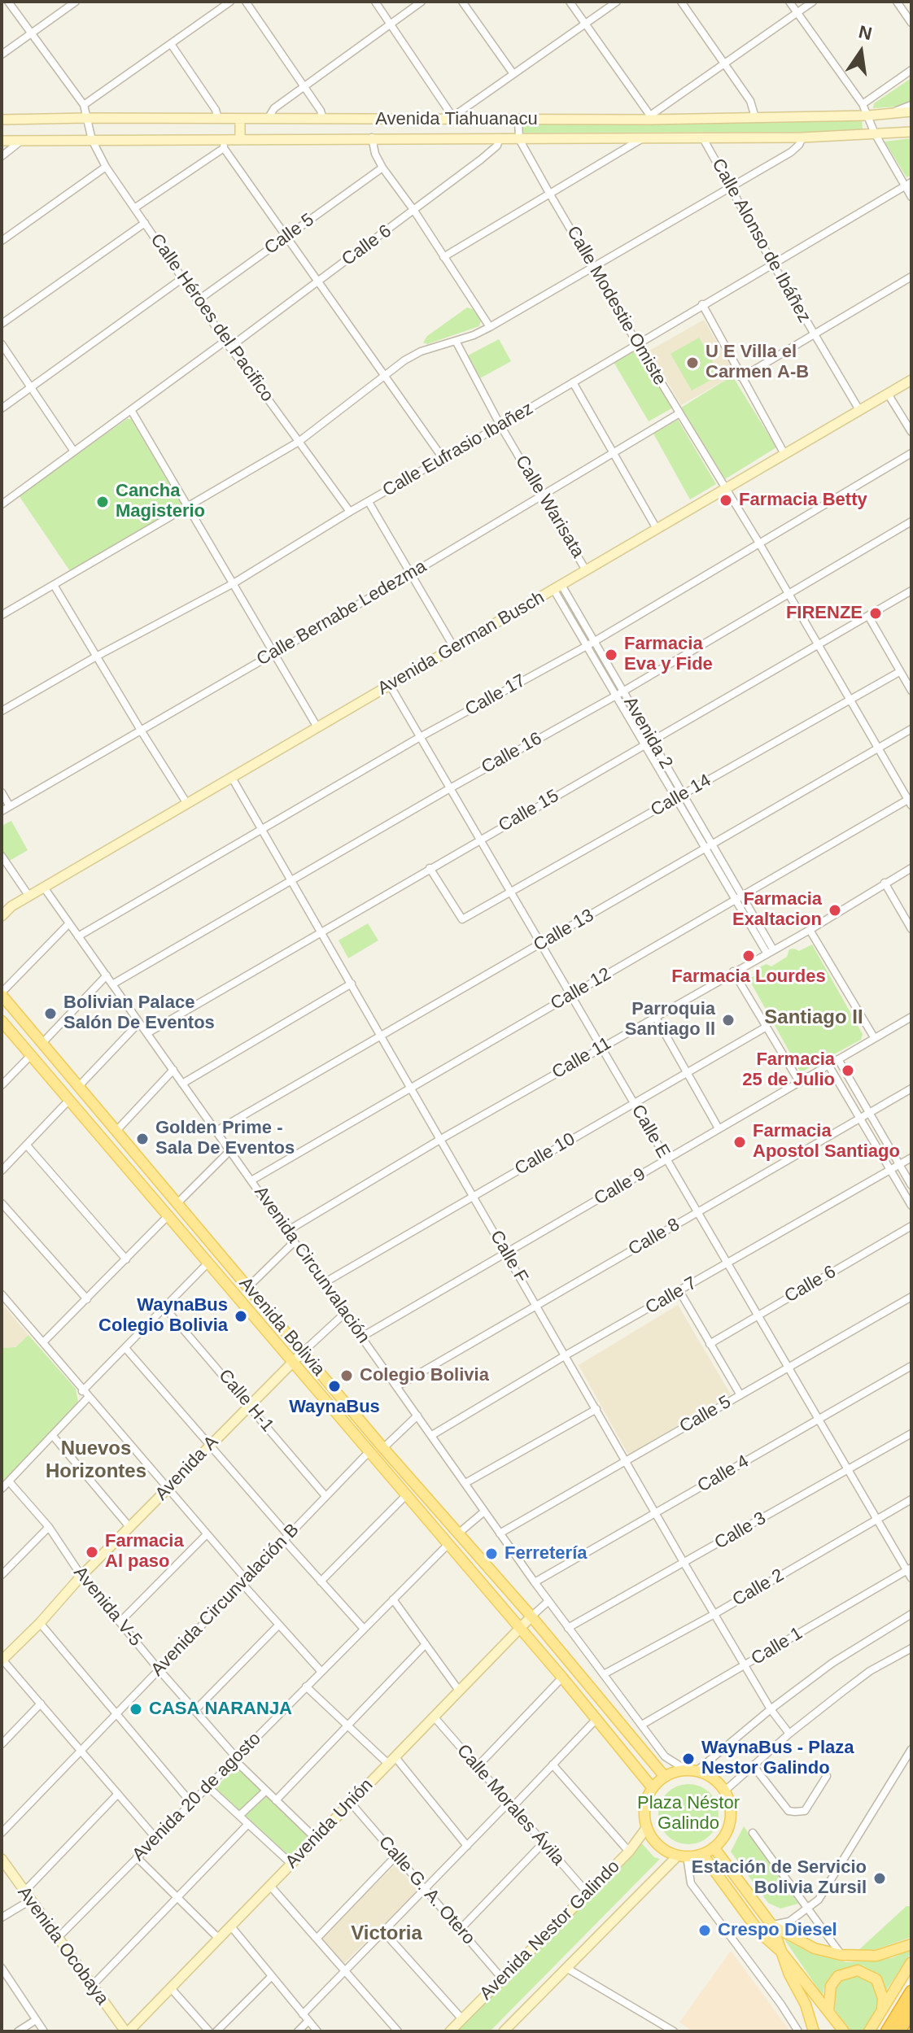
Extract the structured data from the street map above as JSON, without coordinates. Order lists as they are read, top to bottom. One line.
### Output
{"streets":{"main road":["Avenida Tiahuanacu","Avenida German Busch","Avenida Bolivia","Avenida A","Avenida Unión","Avenida Nestor Galindo","Avenida Ocobaya"],"street":["Calle 5","Calle Alonso de Ibáñez","Calle 6","Calle Modestie Omiste","Calle Héroes del Pacifico","Calle Eufrasio Ibañez","Calle Warisata","Calle Bernabe Ledezma","Calle 17","Avenida 2","Calle 16","Calle 14","Calle 15","Calle 13","Calle 12","Calle 11","Calle E","Calle 10","Calle 9","Calle 8","Calle F","Avenida Circunvalación","Calle 7","Calle H-1","Calle 4","Calle 3","Calle 2","Avenida Circunvalación B","Avenida V-5","Calle 1","Avenida 20 de agosto","Calle Morales Ávila","Calle G. A. Otero"]},"crossings":[["Avenida Tiahuanacu","Calle Alonso de Ibáñez"],["Avenida Tiahuanacu","Calle 6"],["Avenida Tiahuanacu","Calle Modestie Omiste"],["Avenida Tiahuanacu","Calle Héroes del Pacifico"],["Calle 5","Calle Héroes del Pacifico"],["Calle 5","Calle E"],["Calle 5","Calle F"],["Calle 5","Avenida Circunvalación"],["Calle Alonso de Ibáñez","Calle Eufrasio Ibañez"],["Calle Alonso de Ibáñez","Avenida German Busch"],["Calle 6","Calle Héroes del Pacifico"],["Calle 6","Calle E"],["Calle Modestie Omiste","Calle Eufrasio Ibañez"],["Calle Modestie Omiste","Calle Bernabe Ledezma"],["Calle Modestie Omiste","Avenida German Busch"],["Calle Modestie Omiste","Calle 17"],["Calle Modestie Omiste","Calle 16"],["Calle Modestie Omiste","Calle 14"],["Calle Modestie Omiste","Calle 15"],["Calle Modestie Omiste","Calle 13"],["Calle Modestie Omiste","Calle 12"],["Calle Héroes del Pacifico","Calle Eufrasio Ibañez"],["Calle Eufrasio Ibañez","Calle Warisata"],["Calle Warisata","Calle Bernabe Ledezma"],["Calle Warisata","Avenida German Busch"],["Avenida German Busch","Avenida 2"],["Avenida German Busch","Calle E"],["Avenida German Busch","Calle F"],["Avenida German Busch","Avenida Circunvalación"],["Calle 17","Avenida 2"],["Calle 17","Calle E"],["Calle 17","Calle F"],["Calle 17","Avenida Circunvalación"],["Avenida 2","Calle 16"],["Avenida 2","Calle 14"],["Avenida 2","Calle 15"],["Avenida 2","Calle 13"],["Avenida 2","Calle 12"],["Avenida 2","Calle 11"],["Calle 16","Calle E"],["Calle 16","Calle F"],["Calle 16","Avenida Circunvalación"],["Calle 14","Calle 15"],["Calle 14","Calle E"],["Calle 15","Calle E"],["Calle 15","Calle F"],["Calle 15","Avenida Circunvalación"],["Calle 13","Calle E"],["Calle 13","Calle F"],["Calle 13","Avenida Circunvalación"],["Calle 12","Calle E"],["Calle 12","Calle F"],["Calle 12","Avenida Circunvalación"],["Calle 11","Calle E"],["Calle 11","Calle F"],["Calle 11","Avenida Circunvalación"],["Calle E","Calle 10"],["Calle E","Calle 9"],["Calle E","Calle 8"],["Calle E","Calle 7"],["Calle E","Calle 4"],["Calle E","Calle 3"],["Calle E","Calle 2"],["Calle E","Calle 1"],["Calle 10","Calle F"],["Calle 10","Avenida Circunvalación"],["Calle 9","Calle F"],["Calle 9","Avenida Circunvalación"],["Calle 8","Calle F"],["Calle 8","Avenida Circunvalación"],["Calle F","Calle 7"],["Calle F","Calle 4"],["Calle F","Calle 3"],["Calle F","Calle 2"],["Calle F","Calle 1"],["Avenida Circunvalación","Calle 7"],["Avenida Circunvalación","Avenida Bolivia"],["Avenida Circunvalación","Calle 4"],["Avenida Circunvalación","Calle 3"],["Avenida Circunvalación","Calle 2"],["Avenida Circunvalación","Calle 1"],["Avenida Circunvalación","Avenida Nestor Galindo"],["Avenida Bolivia","Avenida A"],["Avenida Bolivia","Avenida Circunvalación B"],["Avenida Bolivia","Avenida 20 de agosto"],["Avenida Bolivia","Avenida Unión"],["Avenida Bolivia","Avenida Nestor Galindo"],["Calle H-1","Avenida A"],["Calle H-1","Avenida Circunvalación B"],["Avenida A","Avenida V-5"],["Avenida Circunvalación B","Avenida V-5"],["Avenida V-5","Avenida 20 de agosto"],["Avenida V-5","Avenida Unión"],["Avenida 20 de agosto","Avenida Ocobaya"],["Calle Morales Ávila","Avenida Unión"],["Calle Morales Ávila","Avenida Nestor Galindo"],["Avenida Unión","Calle G. A. Otero"],["Avenida Unión","Avenida Ocobaya"],["Calle G. A. Otero","Avenida Nestor Galindo"]],"districts":["Santiago II","Nuevos Horizontes","Victoria"],"parks":["Plaza Néstor Galindo"],"places":["U E Villa el Carmen A-B","Farmacia Betty","Cancha Magisterio","FIRENZE","Farmacia Eva y Fide","Farmacia Exaltacion","Farmacia Lourdes","Bolivian Palace Salón De Eventos","Parroquia Santiago ll","Farmacia 25 de Julio","Golden Prime - Sala De Eventos","Farmacia Apostol Santiago","WaynaBus Colegio Bolivia","Colegio Bolivia","WaynaBus","Farmacia Al paso","Ferretería","CASA NARANJA","WaynaBus - Plaza Nestor Galindo","Estación de Servicio Bolivia Zursil","Crespo Diesel"],"north":"top"}
